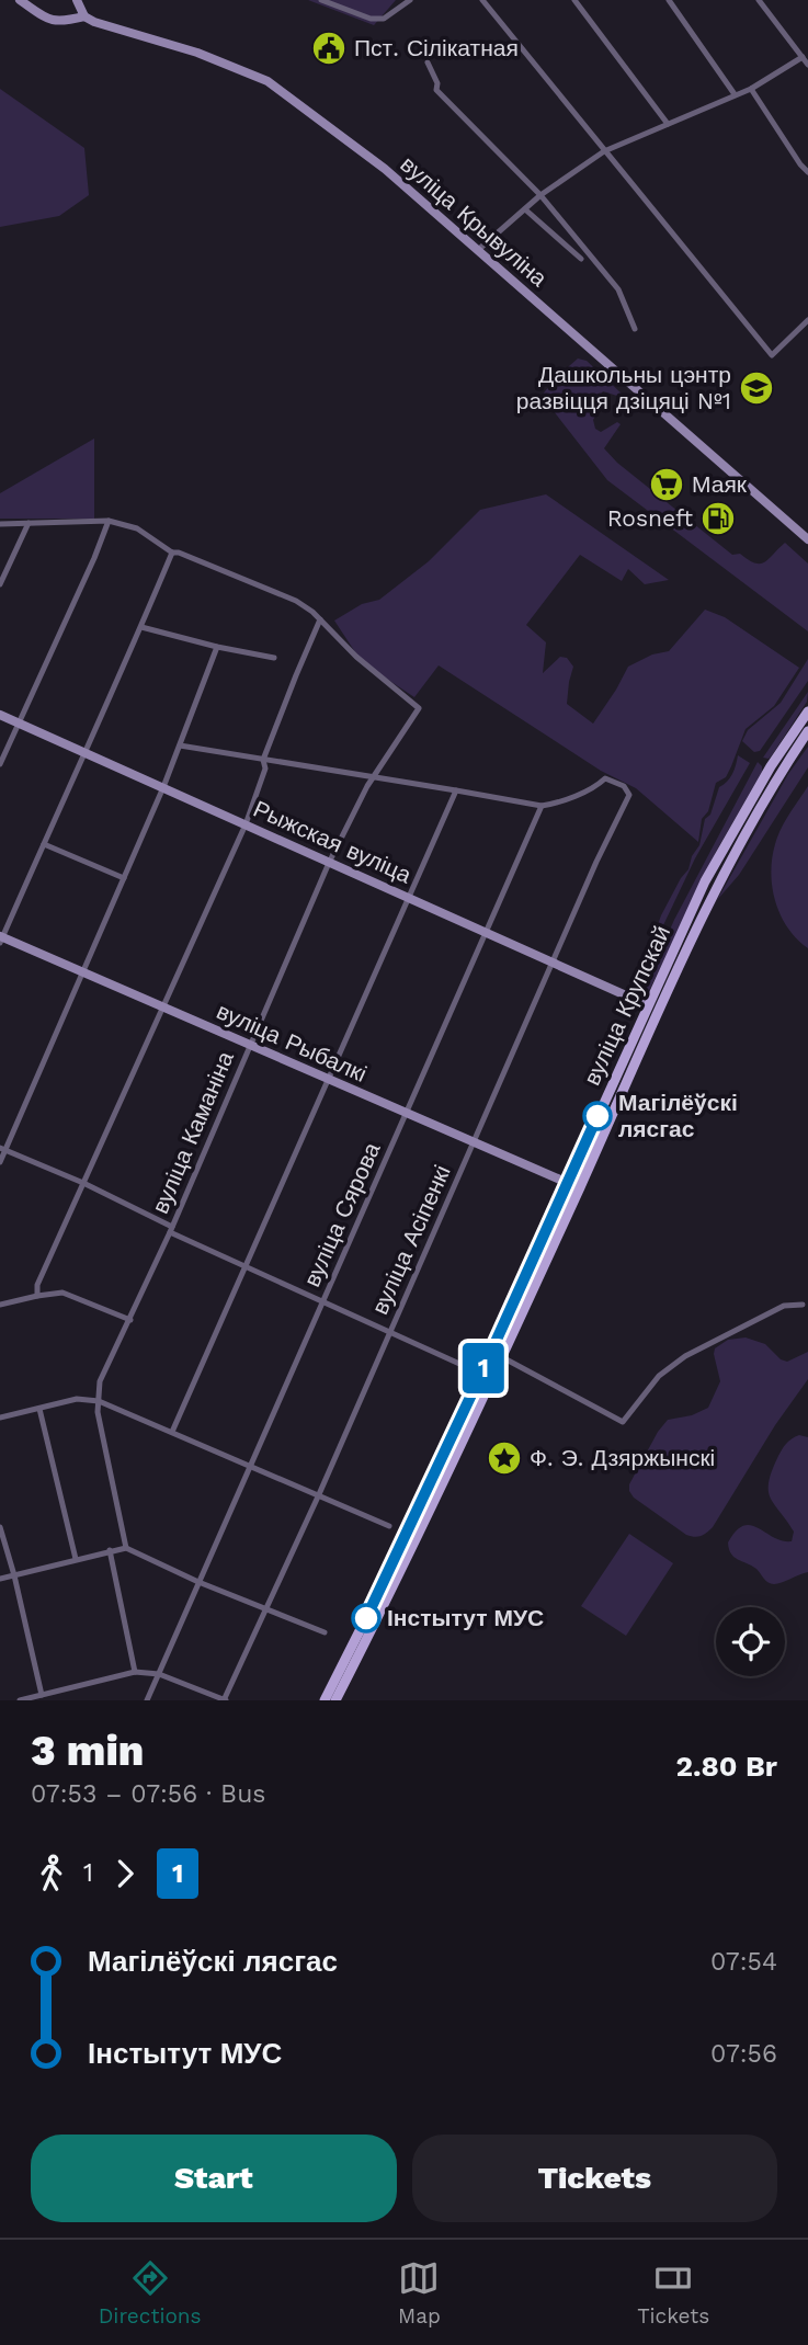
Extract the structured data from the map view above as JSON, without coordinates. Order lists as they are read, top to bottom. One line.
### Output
{"streets":{"main road":["вуліца Крупскай"],"street":["вуліца Крывуліна","Рыжская вуліца","вуліца Рыбалкі","вуліца Каманіна","вуліца Сярова","вуліца Асіпенкі"]},"crossings":[["Рыжская вуліца","вуліца Крупскай"],["Рыжская вуліца","вуліца Каманіна"],["Рыжская вуліца","вуліца Сярова"],["Рыжская вуліца","вуліца Асіпенкі"],["вуліца Крупскай","вуліца Рыбалкі"],["вуліца Рыбалкі","вуліца Каманіна"],["вуліца Рыбалкі","вуліца Сярова"],["вуліца Рыбалкі","вуліца Асіпенкі"],["вуліца Сярова","вуліца Асіпенкі"]],"places":{"public building":["Пст. Сілікатная"],"school or university":["Дашкольны цэнтр развіцця дзіцяці №1"],"supermarket":["Маяк"],"fuel station":["Rosneft"],"other":["Магілёўскі лясгас","Інстытут МУС"],"place":["Ф. Э. Дзяржынскі"]},"lines":["bus line 1"],"page":{"on_map":"1","heading":["3 min","07:53 – 07:56 · Bus","2.80 Br"],"legs":["1","1"],"list":[{"name":"Магілёўскі лясгас","value":"07:54"},{"name":"Інстытут МУС","value":"07:56"}],"buttons":["Start","Tickets"],"tabs":["Directions","Map","Tickets"]}}
